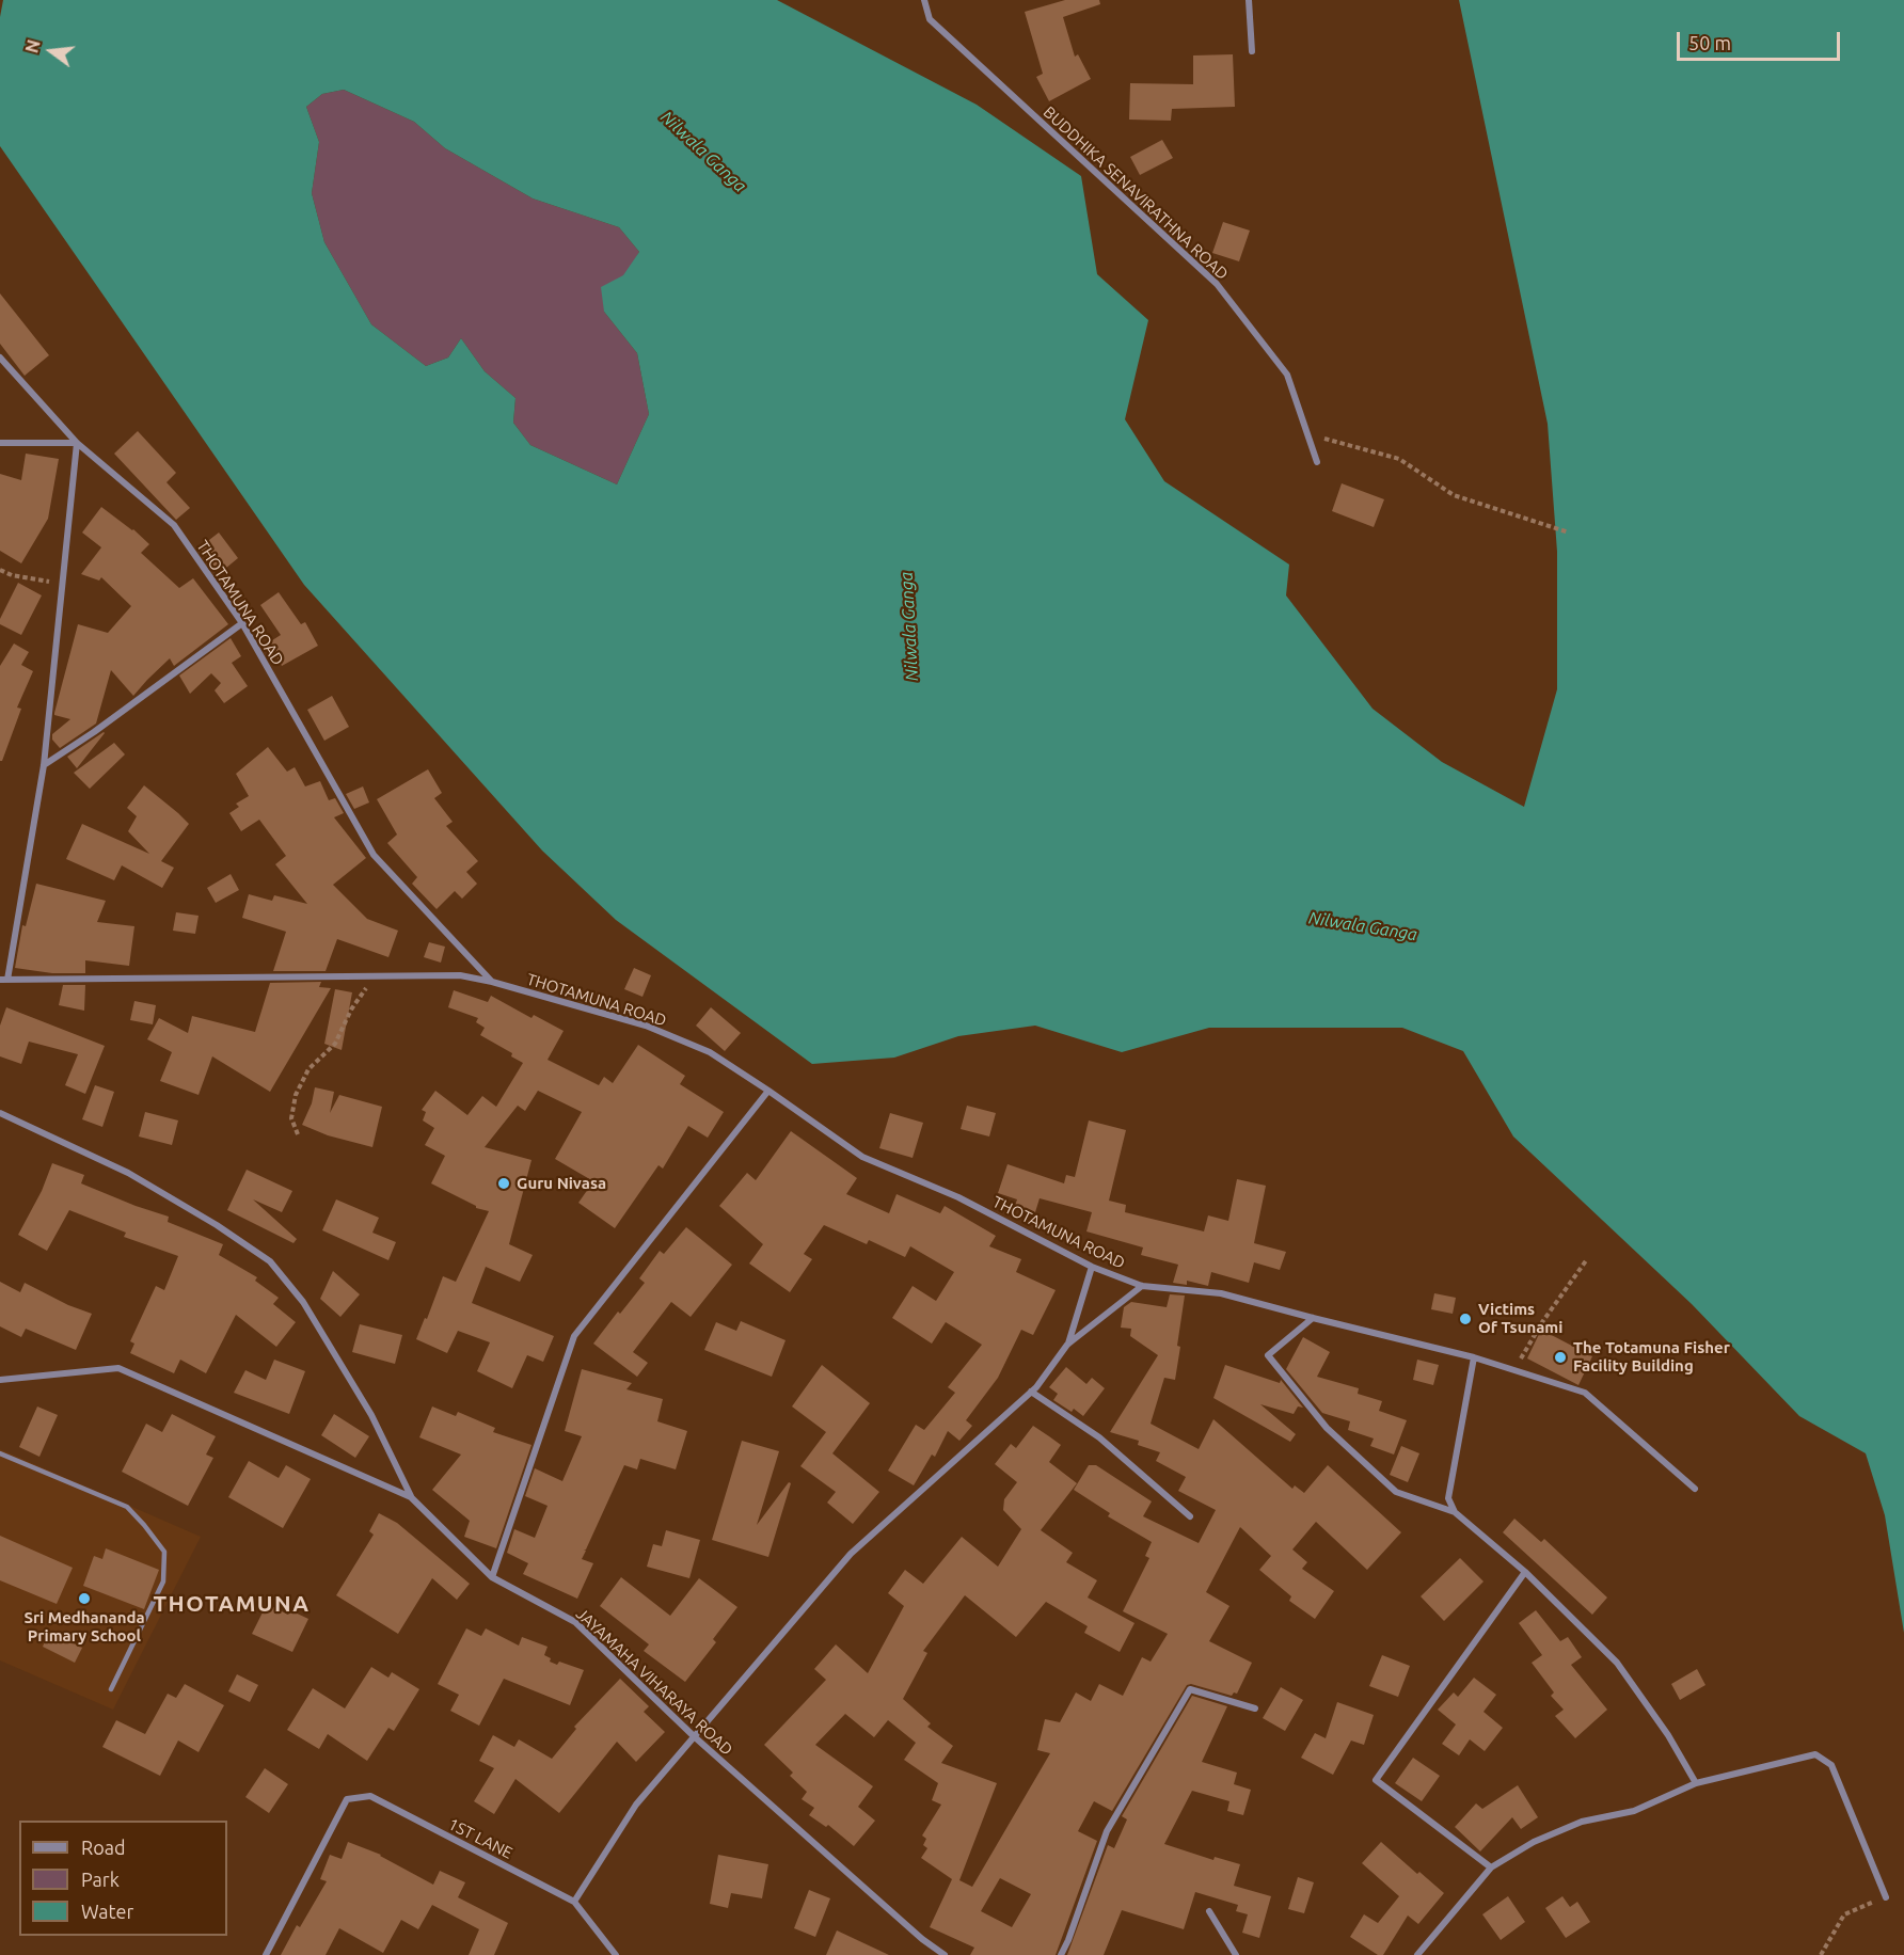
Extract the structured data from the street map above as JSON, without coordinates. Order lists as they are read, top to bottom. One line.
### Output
{"streets":{"street":["BUDDHIKA SENAVIRATHNA ROAD","THOTAMUNA ROAD","JAYAMAHA VIHARAYA ROAD","1ST LANE"]},"districts":["THOTAMUNA"],"water":["Nilwala Ganga"],"places":["Guru Nivasa","Victims Of Tsunami","The Totamuna Fisher Facility Building","Sri Medhananda Primary School"],"legend":["Road","Park","Water"],"scale_bar":"50 m","north":"left"}
